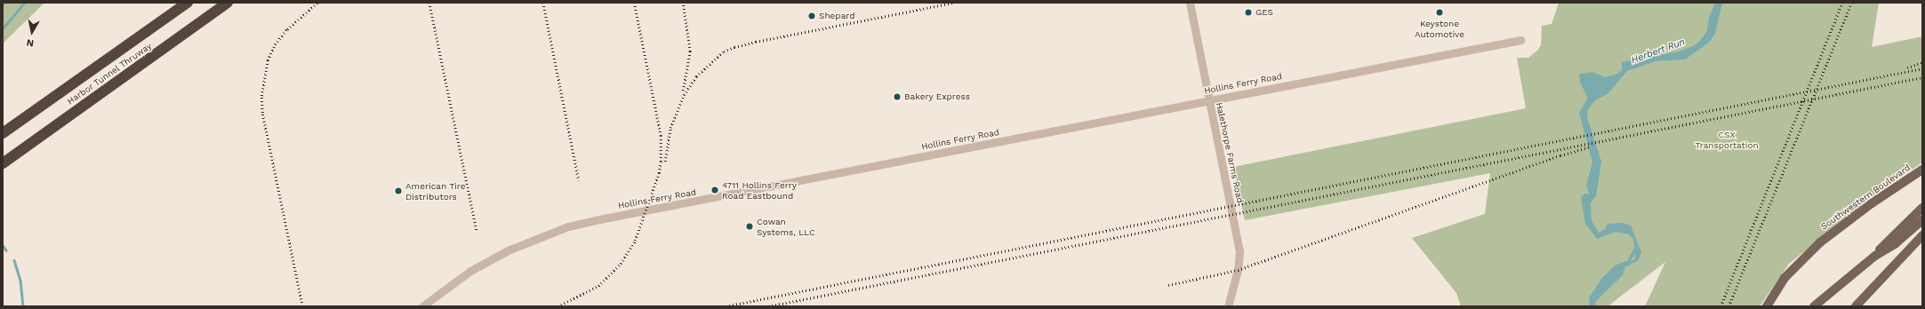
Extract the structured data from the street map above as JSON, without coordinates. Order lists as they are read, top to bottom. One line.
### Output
{"streets":{"highway":["Harbor Tunnel Thruway"],"main road":["Southwestern Boulevard"],"street":["Hollins Ferry Road","Halethorpe Farms Road"]},"crossings":[["Hollins Ferry Road","Halethorpe Farms Road"]],"water":["Herbert Run"],"parks":["CSX Transportation"],"places":["GES","Keystone Automotive","Shepard","Bakery Express","4711 Hollins Ferry Road Eastbound","American Tire Distributors","Cowan Systems, LLC"],"north":"bottom"}
